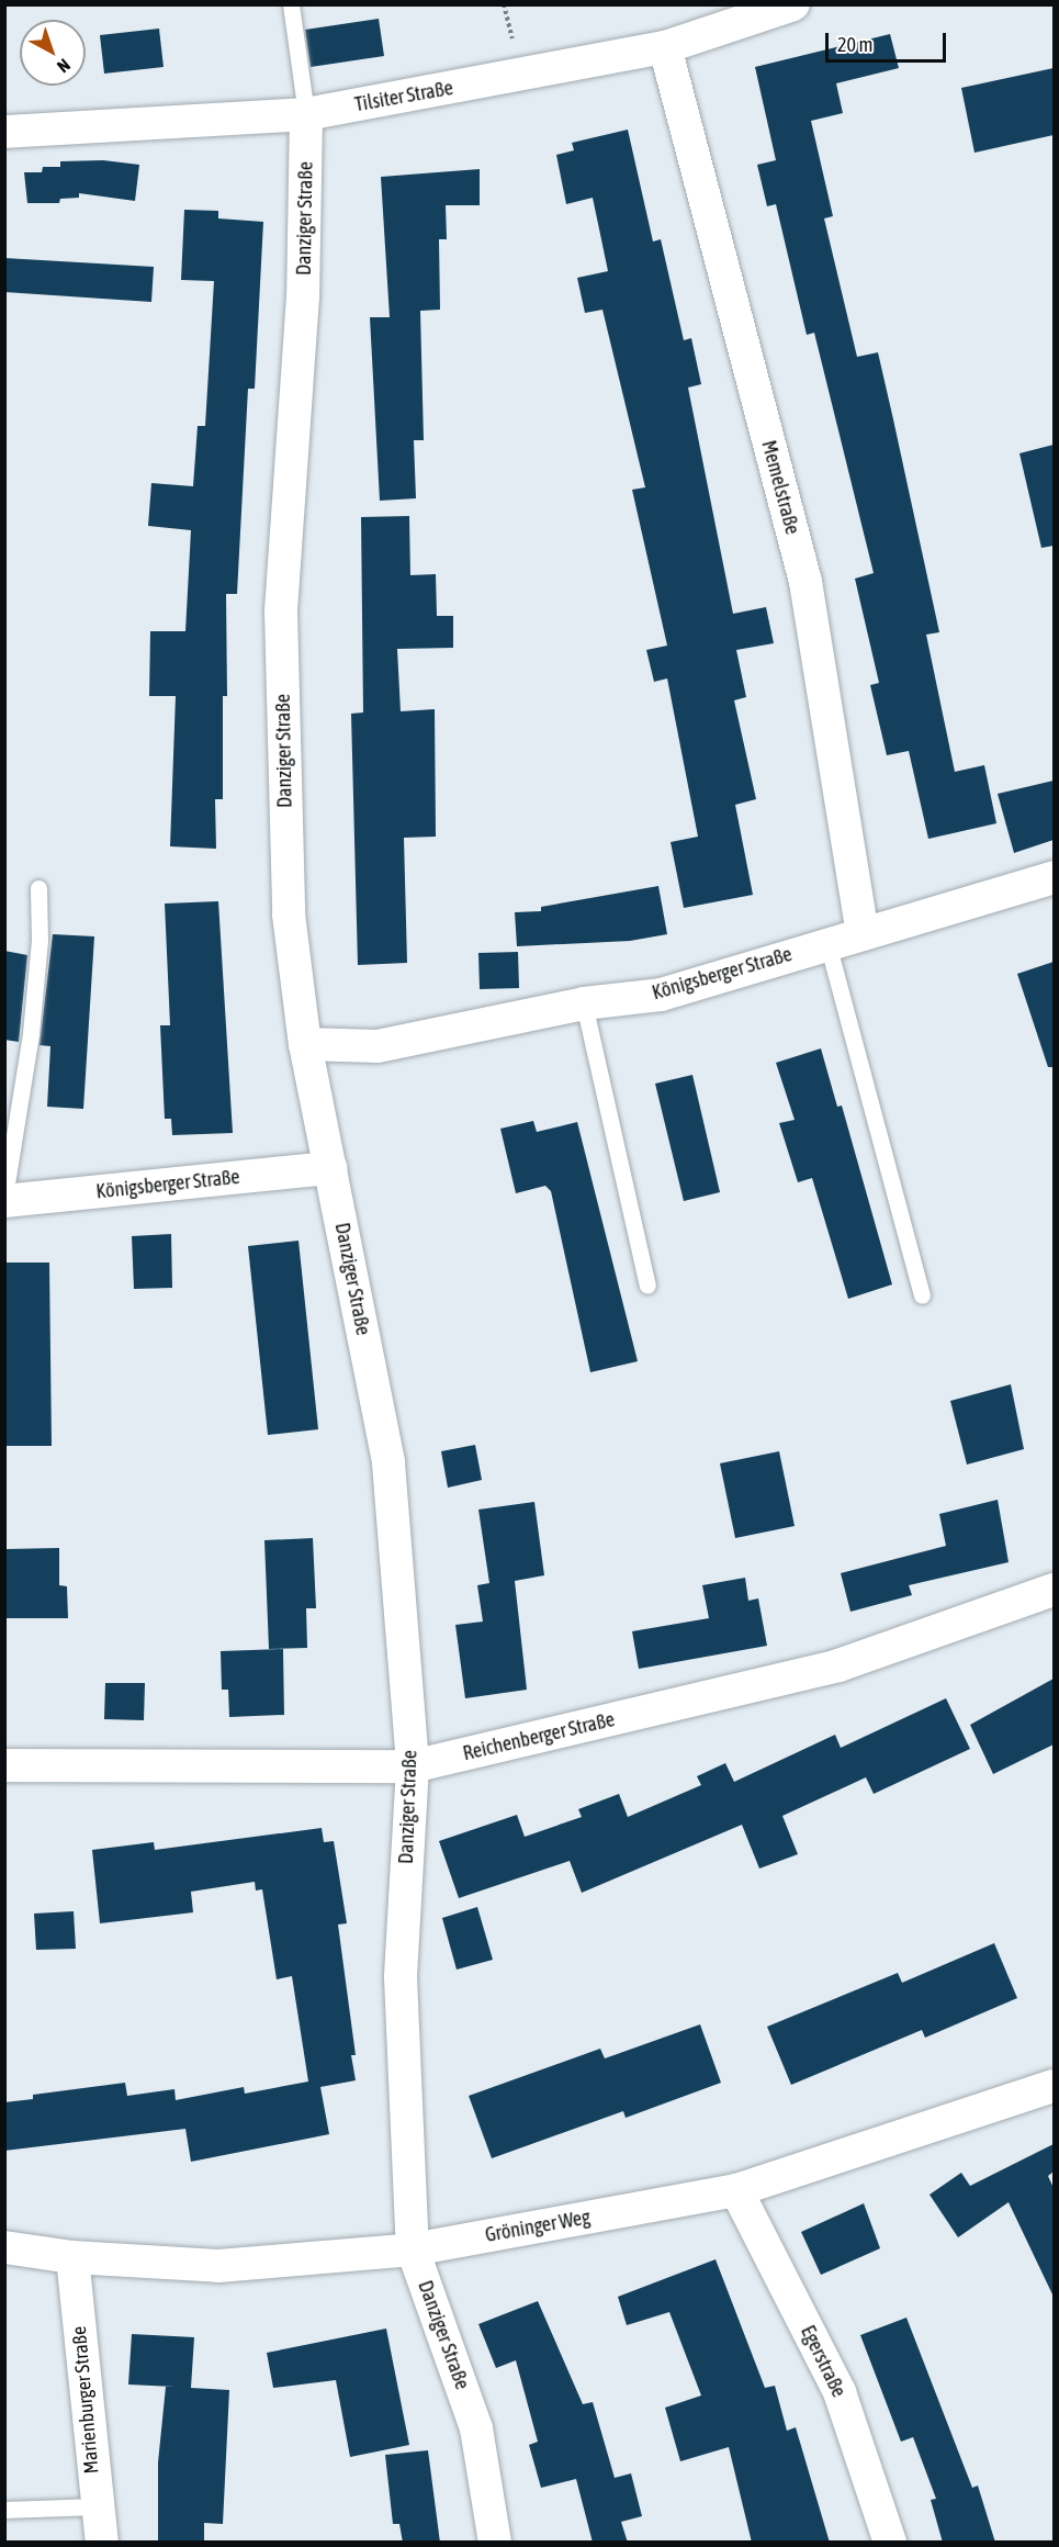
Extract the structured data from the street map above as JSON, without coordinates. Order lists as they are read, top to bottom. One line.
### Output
{"streets":{"street":["Tilsiter Straße","Danziger Straße","Memelstraße","Königsberger Straße","Reichenberger Straße","Gröninger Weg","Egerstraße","Marienburger Straße"]},"crossings":[["Tilsiter Straße","Danziger Straße"],["Tilsiter Straße","Memelstraße"],["Danziger Straße","Königsberger Straße"],["Danziger Straße","Reichenberger Straße"],["Danziger Straße","Gröninger Weg"],["Memelstraße","Königsberger Straße"],["Gröninger Weg","Egerstraße"],["Gröninger Weg","Marienburger Straße"]],"scale_bar":"20 m","north":"bottom right"}
